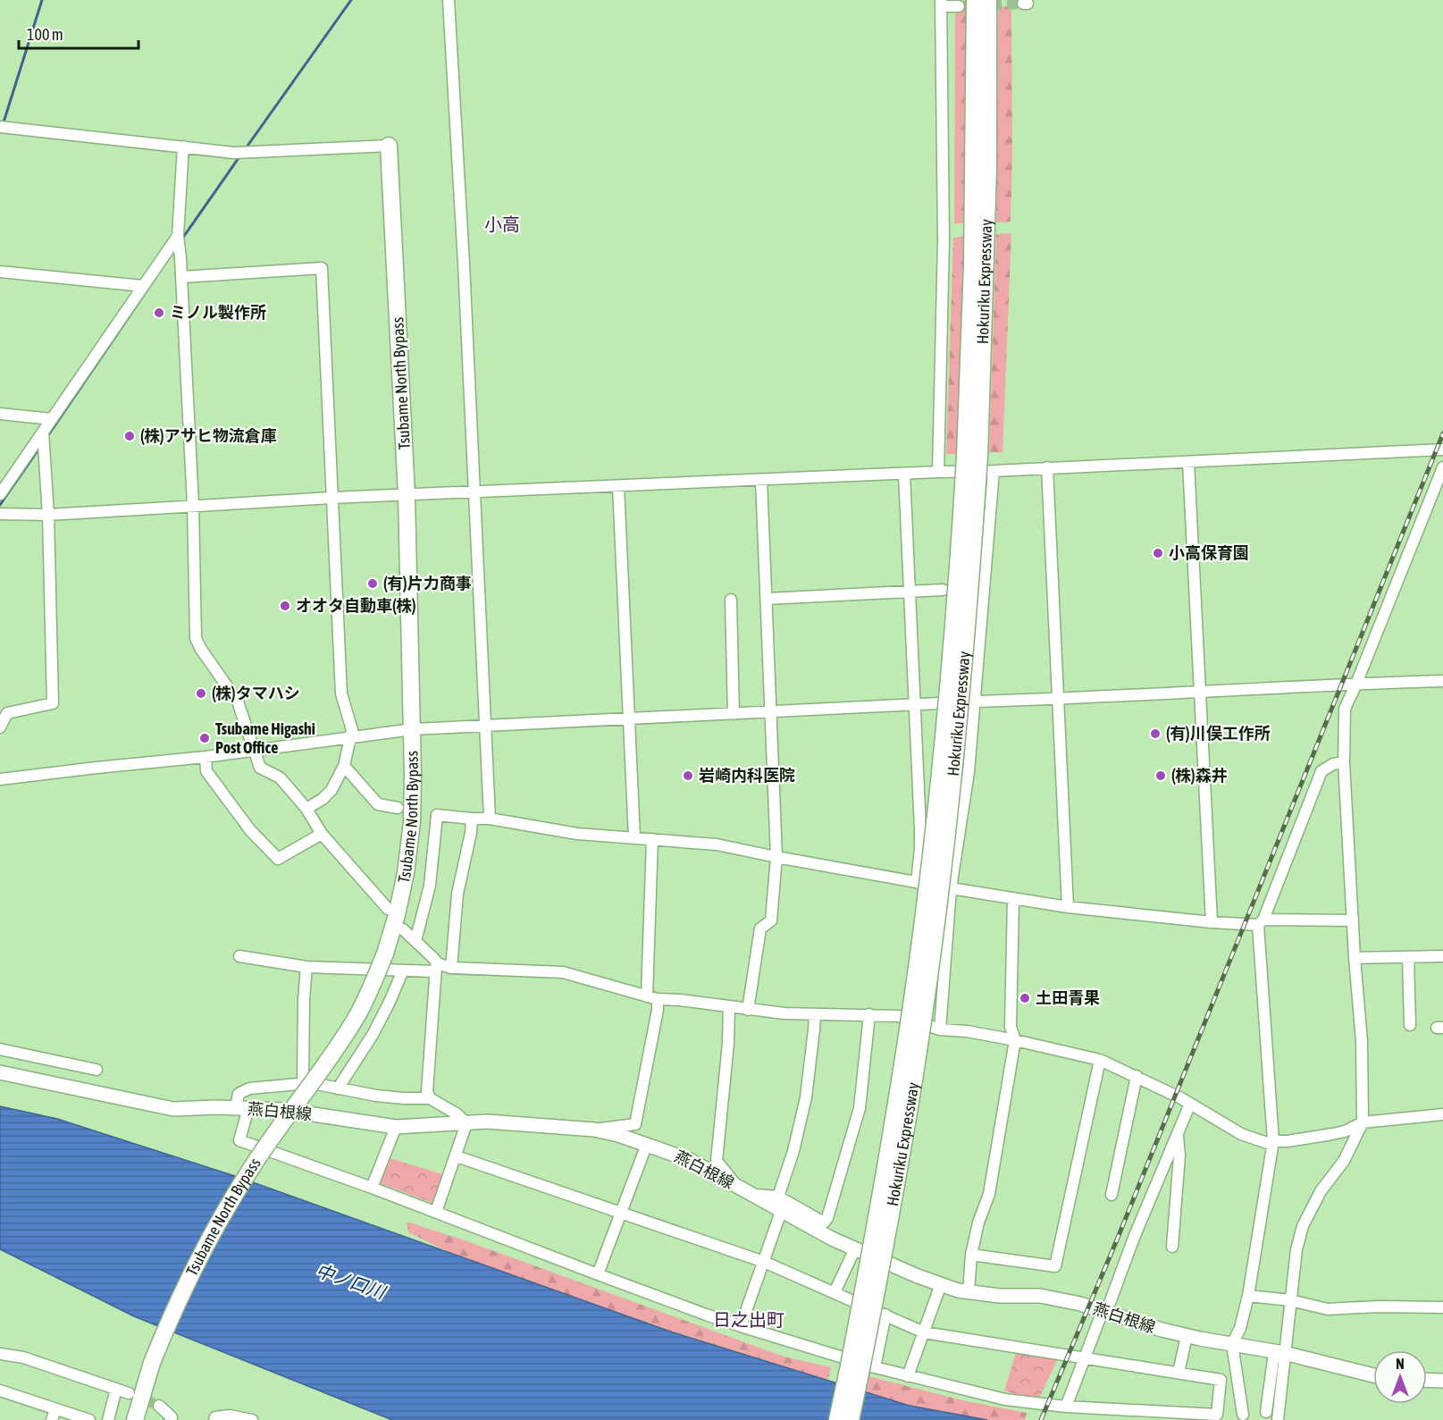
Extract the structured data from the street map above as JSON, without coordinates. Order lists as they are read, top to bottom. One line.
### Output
{"streets":{"highway":["Hokuriku Expressway","Tsubame North Bypass"],"main road":["燕白根線"]},"districts":["小高","日之出町"],"water":["中ノ口川"],"places":["ミノル製作所","(株)アサヒ物流倉庫","小高保育園","(有)片力商事","オオタ自動車(株)","(株)タマハシ","(有)川俣工作所","Tsubame Higashi Post Office","岩崎内科医院","(株)森井","土田青果"],"scale_bar":"100 m","north":"top"}
